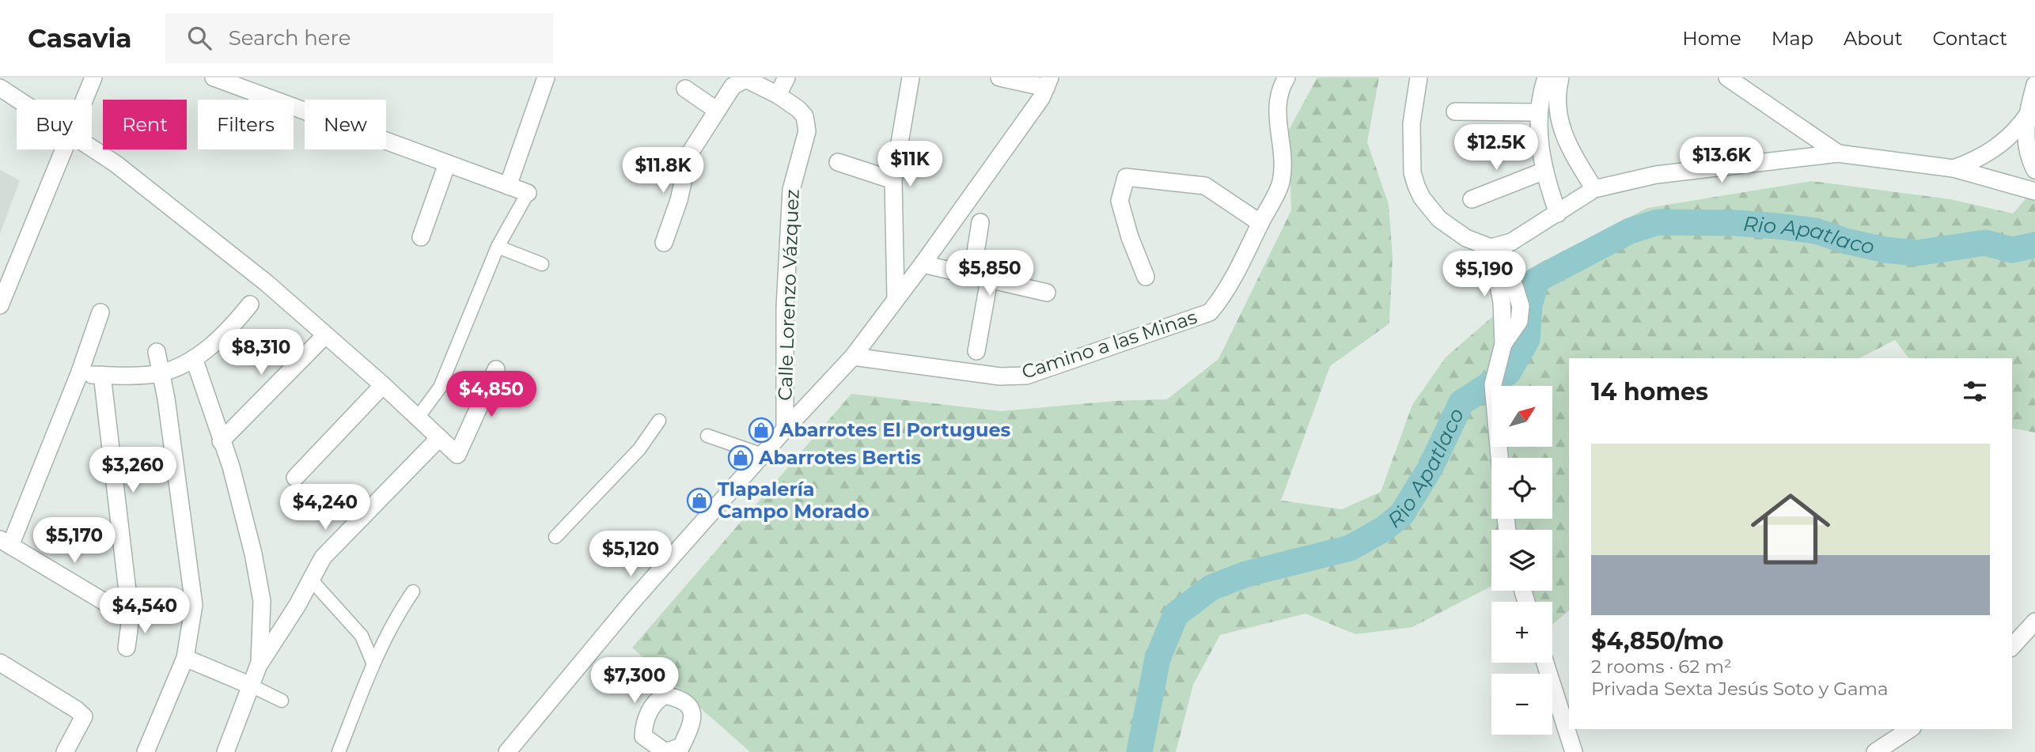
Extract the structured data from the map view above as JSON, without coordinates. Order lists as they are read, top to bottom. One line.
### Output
{"streets":{"street":["Calle Lorenzo Vázquez","Camino a las Minas"]},"water":["Rio Apatlaco"],"places":{"shop":["Abarrotes El Portugues","Abarrotes Bertis","Tlapalería Campo Morado"]},"north":"top right","page":{"header":"Casavia","search":"Search here","nav":["Home","Map","About","Contact"],"chip":["Buy","Rent","Filters","New"],"price":["$12.5K","$13.6K","$11K","$11.8K","$5,850","$5,190","$8,310","$4,850","$3,260","$4,240","$5,170","$5,120","$4,540","$7,300"],"heading":"14 homes","map_buttons":["+","−"],"list":[{"name":"$4,850/mo","note":"2 rooms · 62 m² · Privada Sexta Jesús Soto y Gama"}]}}
